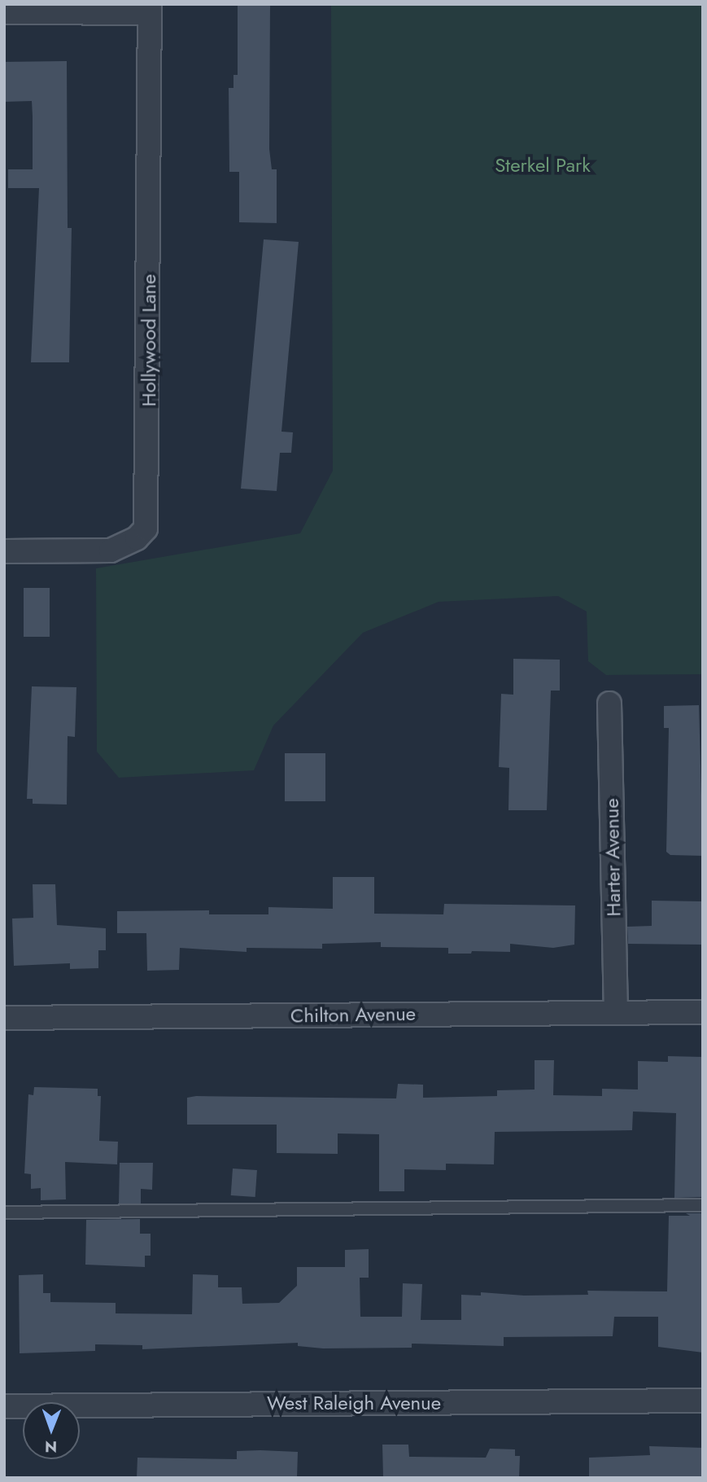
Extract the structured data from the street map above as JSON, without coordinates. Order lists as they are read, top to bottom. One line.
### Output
{"streets":{"street":["Hollywood Lane","Harter Avenue","Chilton Avenue","West Raleigh Avenue"]},"crossings":[["Harter Avenue","Chilton Avenue"]],"parks":["Sterkel Park"],"north":"bottom"}
